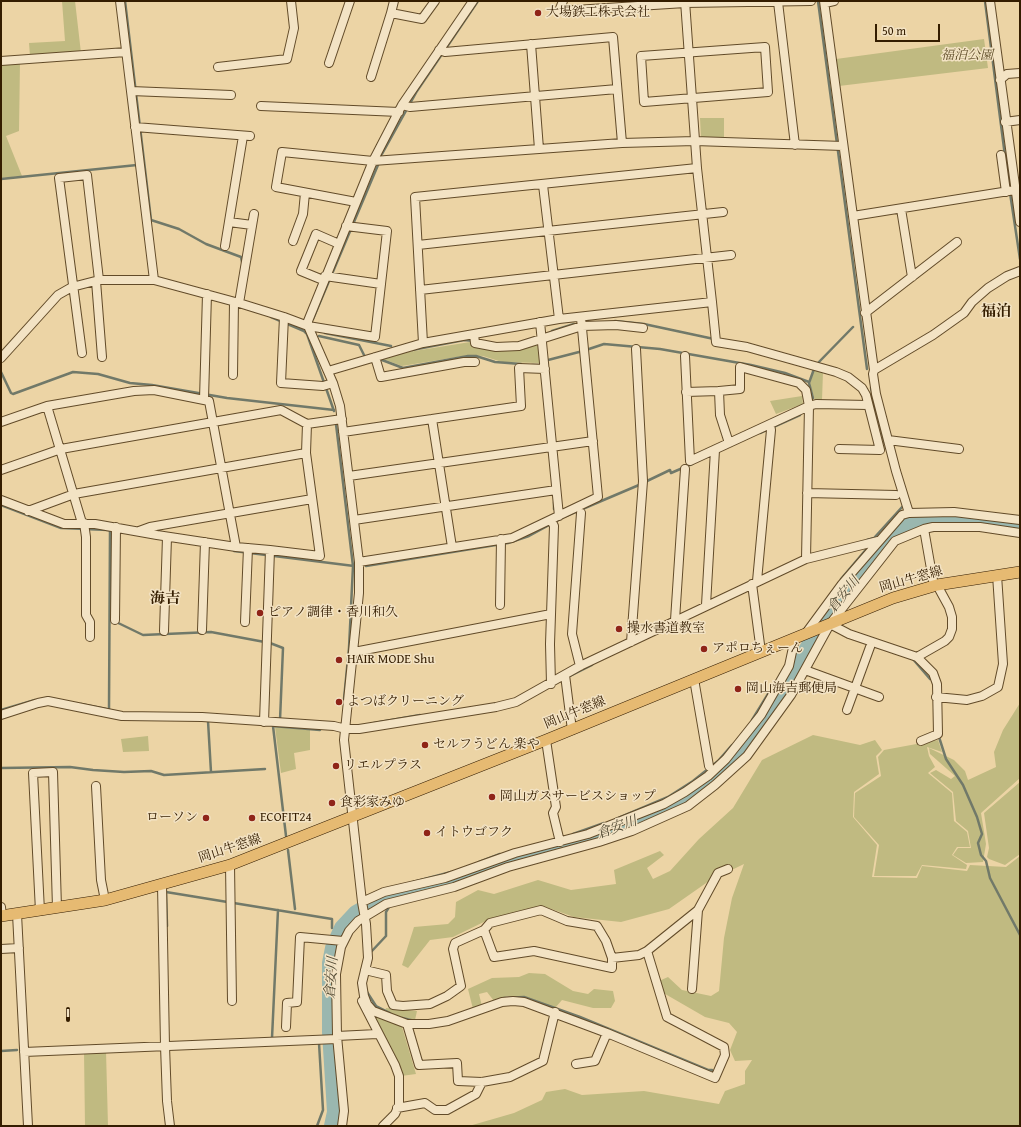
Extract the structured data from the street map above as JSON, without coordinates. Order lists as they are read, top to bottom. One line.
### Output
{"streets":{"main road":["岡山牛窓線"]},"districts":["福泊","海吉"],"water":["倉安川"],"parks":["福泊公園"],"places":["大場鉄工株式会社","ピアノ調律・香川和久","操水書道教室","アポロちぇーん","HAIR MODE Shu","岡山海吉郵便局","よつばクリーニング","セルフうどん 楽や","リエルプラス","岡山ガスサービスショップ","食彩家みゆ","ローソン","ECOFIT24","イトウゴフク"],"scale_bar":"50 m"}
